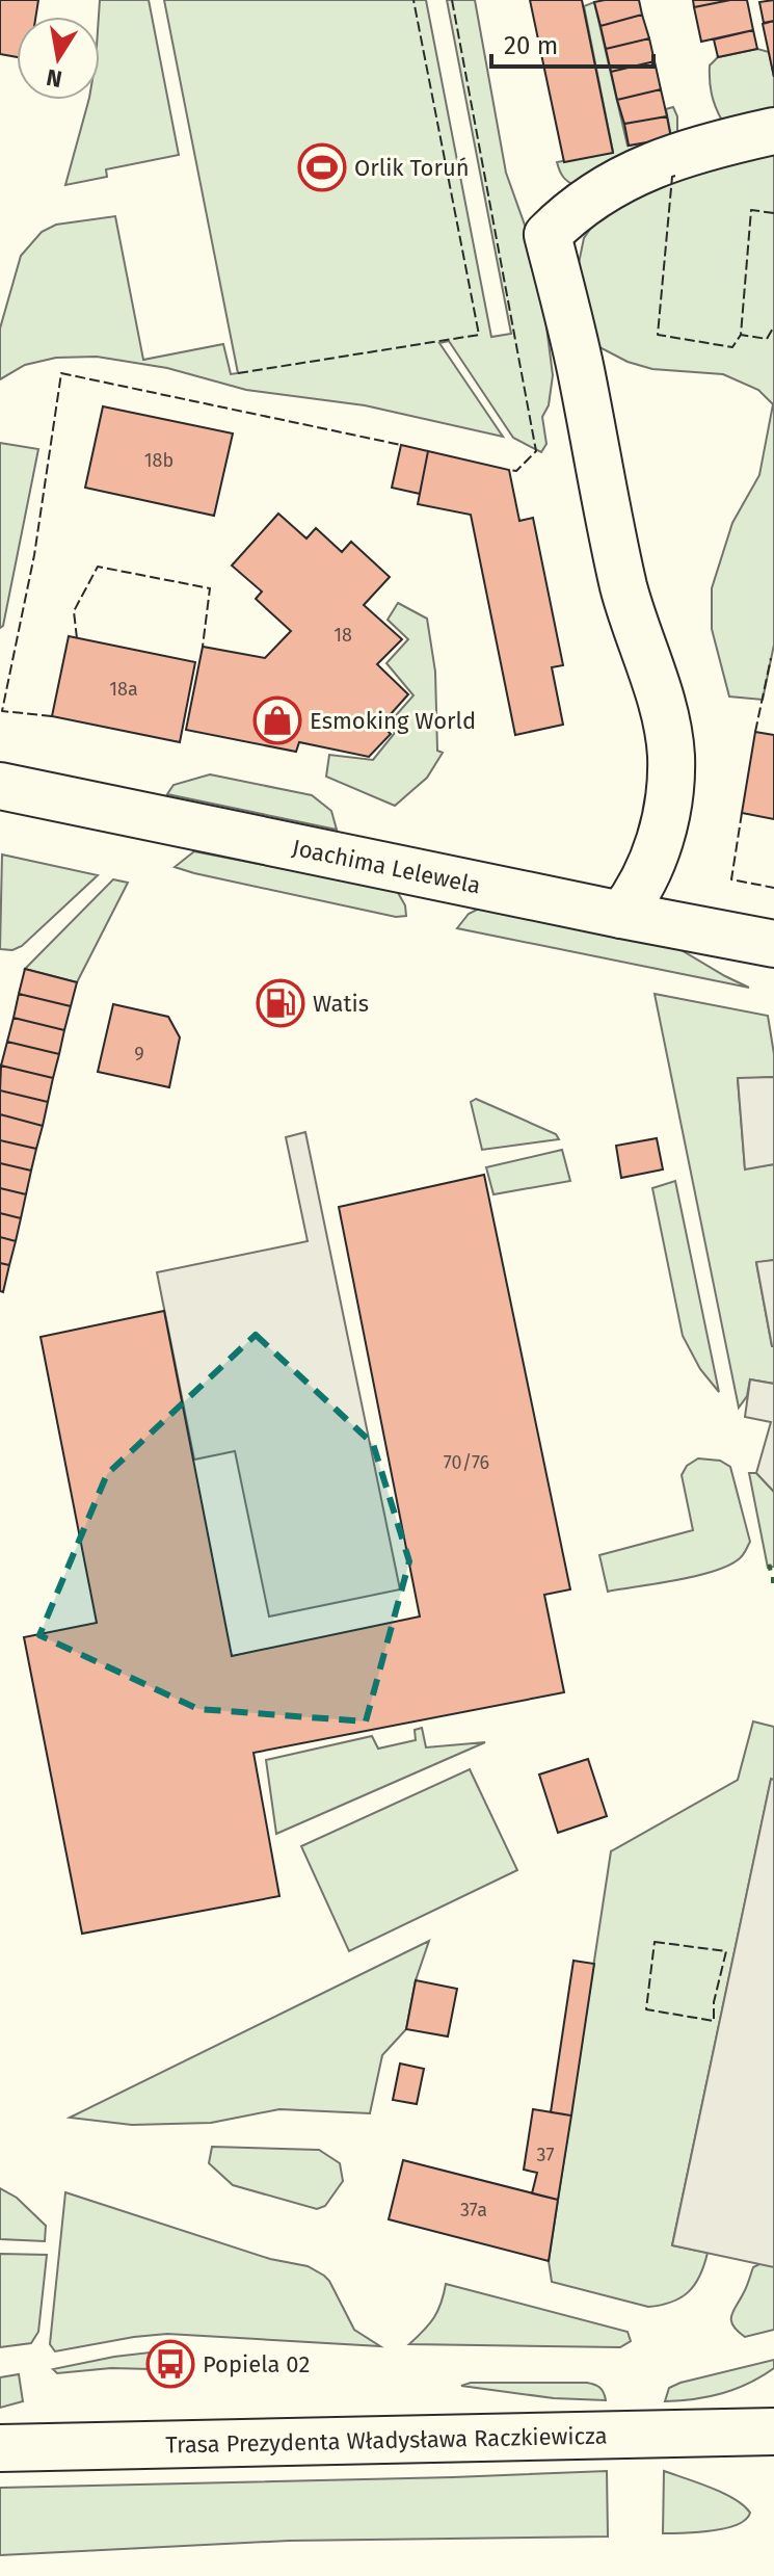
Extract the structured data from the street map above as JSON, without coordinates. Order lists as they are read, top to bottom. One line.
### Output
{"streets":{"street":["Joachima Lelewela","Trasa Prezydenta Władysława Raczkiewicza"]},"places":{"sports":["Orlik Toruń"],"shop":["Esmoking World"],"fuel station":["Watis"],"bus stop":["Popiela 02"]},"house_numbers":["18b","18","18a","9","70/76","37","37a"],"scale_bar":"20 m","north":"bottom"}
